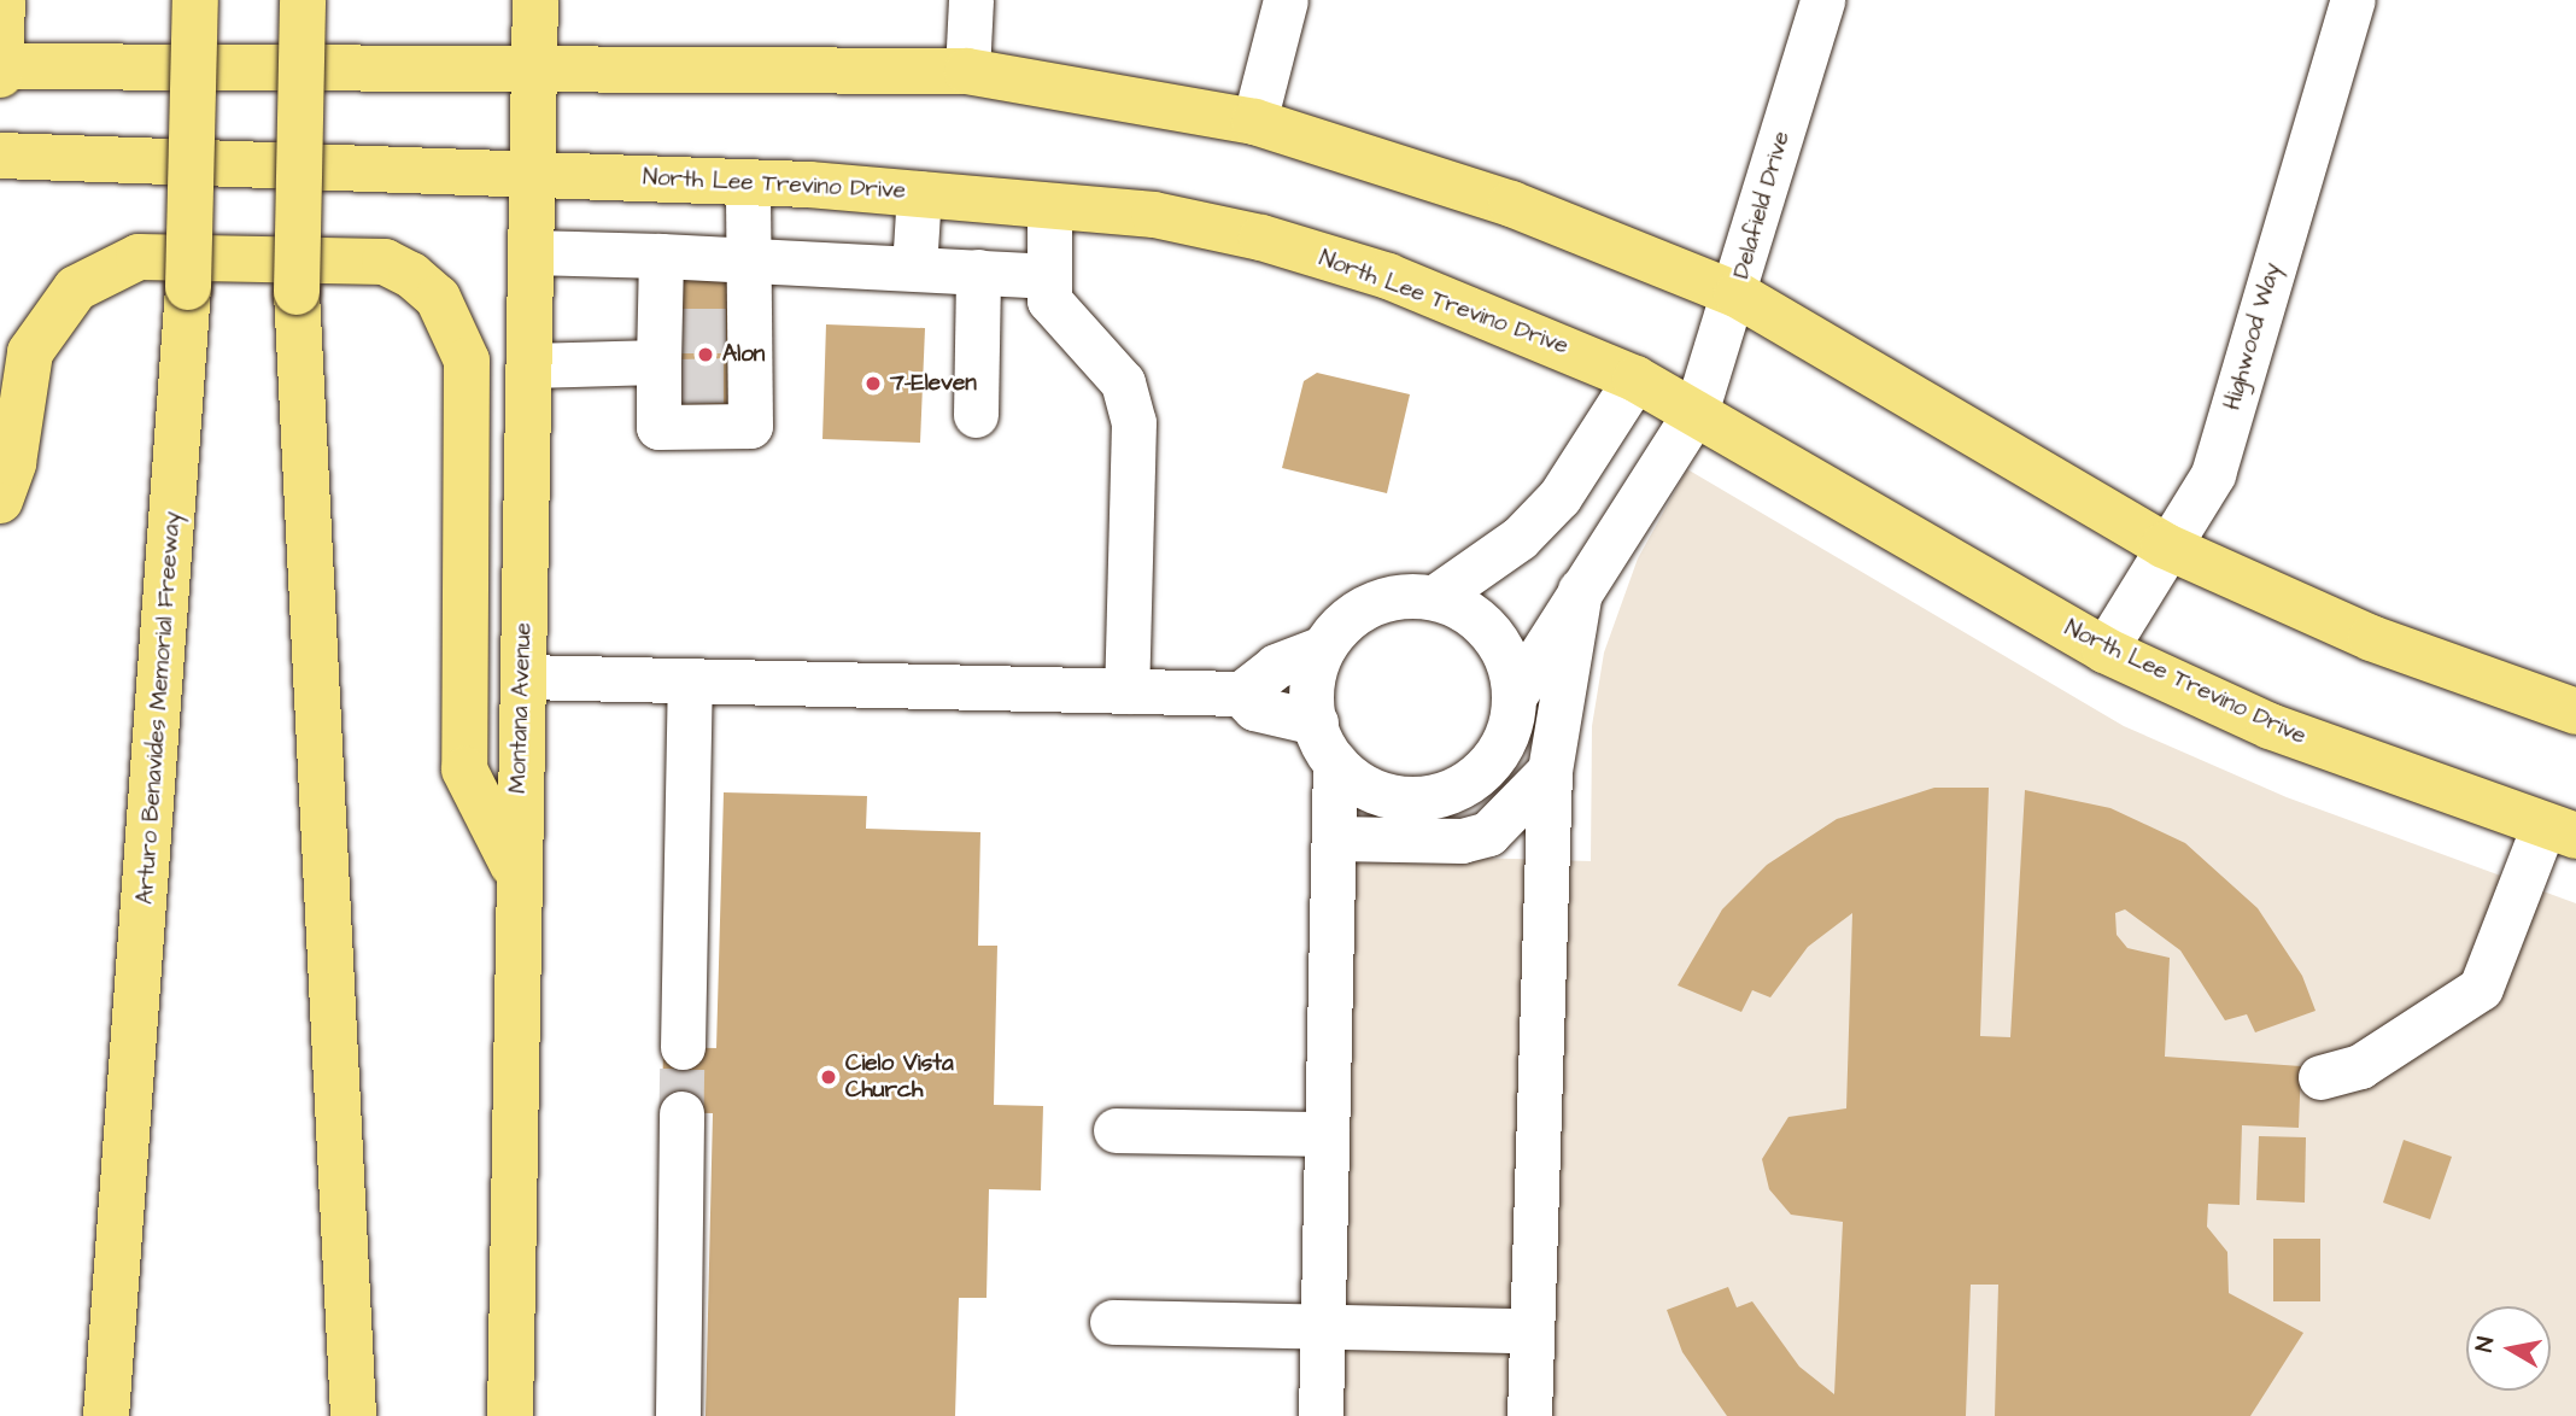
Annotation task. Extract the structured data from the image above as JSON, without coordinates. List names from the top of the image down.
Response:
{
  "streets": {
    "main road": ["North Lee Trevino Drive", "Arturo Benavides Memorial Freeway", "Montana Avenue"],
    "street": ["Delafield Drive", "Highwood Way"]
  },
  "crossings": [
    ["North Lee Trevino Drive", "Delafield Drive"],
    ["North Lee Trevino Drive", "Highwood Way"],
    ["North Lee Trevino Drive", "Montana Avenue"]
  ],
  "places": ["Alon", "7-Eleven", "Cielo Vista Church"],
  "north": "left"
}
